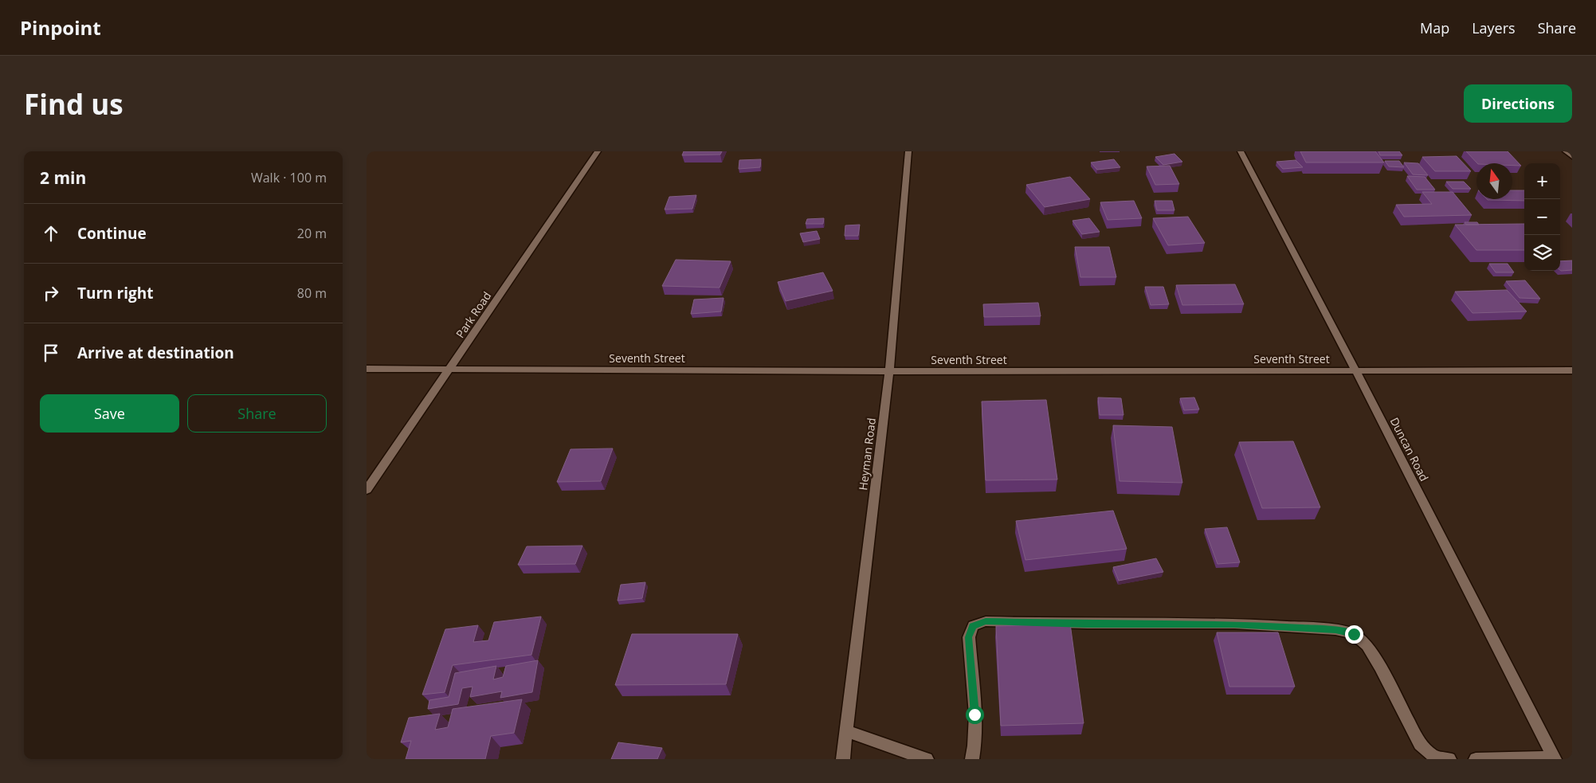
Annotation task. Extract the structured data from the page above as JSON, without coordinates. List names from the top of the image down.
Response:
{
  "streets": {
    "street": [
      "Park Road",
      "Seventh Street",
      "Duncan Road",
      "Heyman Road"
    ]
  },
  "crossings": [
    ["Park Road", "Seventh Street"],
    ["Seventh Street", "Duncan Road"],
    ["Seventh Street", "Heyman Road"]
  ],
  "north": "top",
  "page": {
    "header": "Pinpoint",
    "nav": ["Map", "Layers", "Share"],
    "buttons": [
      "Directions",
      ["Save", "Share"]
    ],
    "title": "Find us",
    "heading": ["2 min", "Walk · 100 m"],
    "map_buttons": ["+", "−"],
    "list": [
      ["Continue", "20 m"],
      ["Turn right", "80 m"],
      "Arrive at destination"
    ]
  }
}
